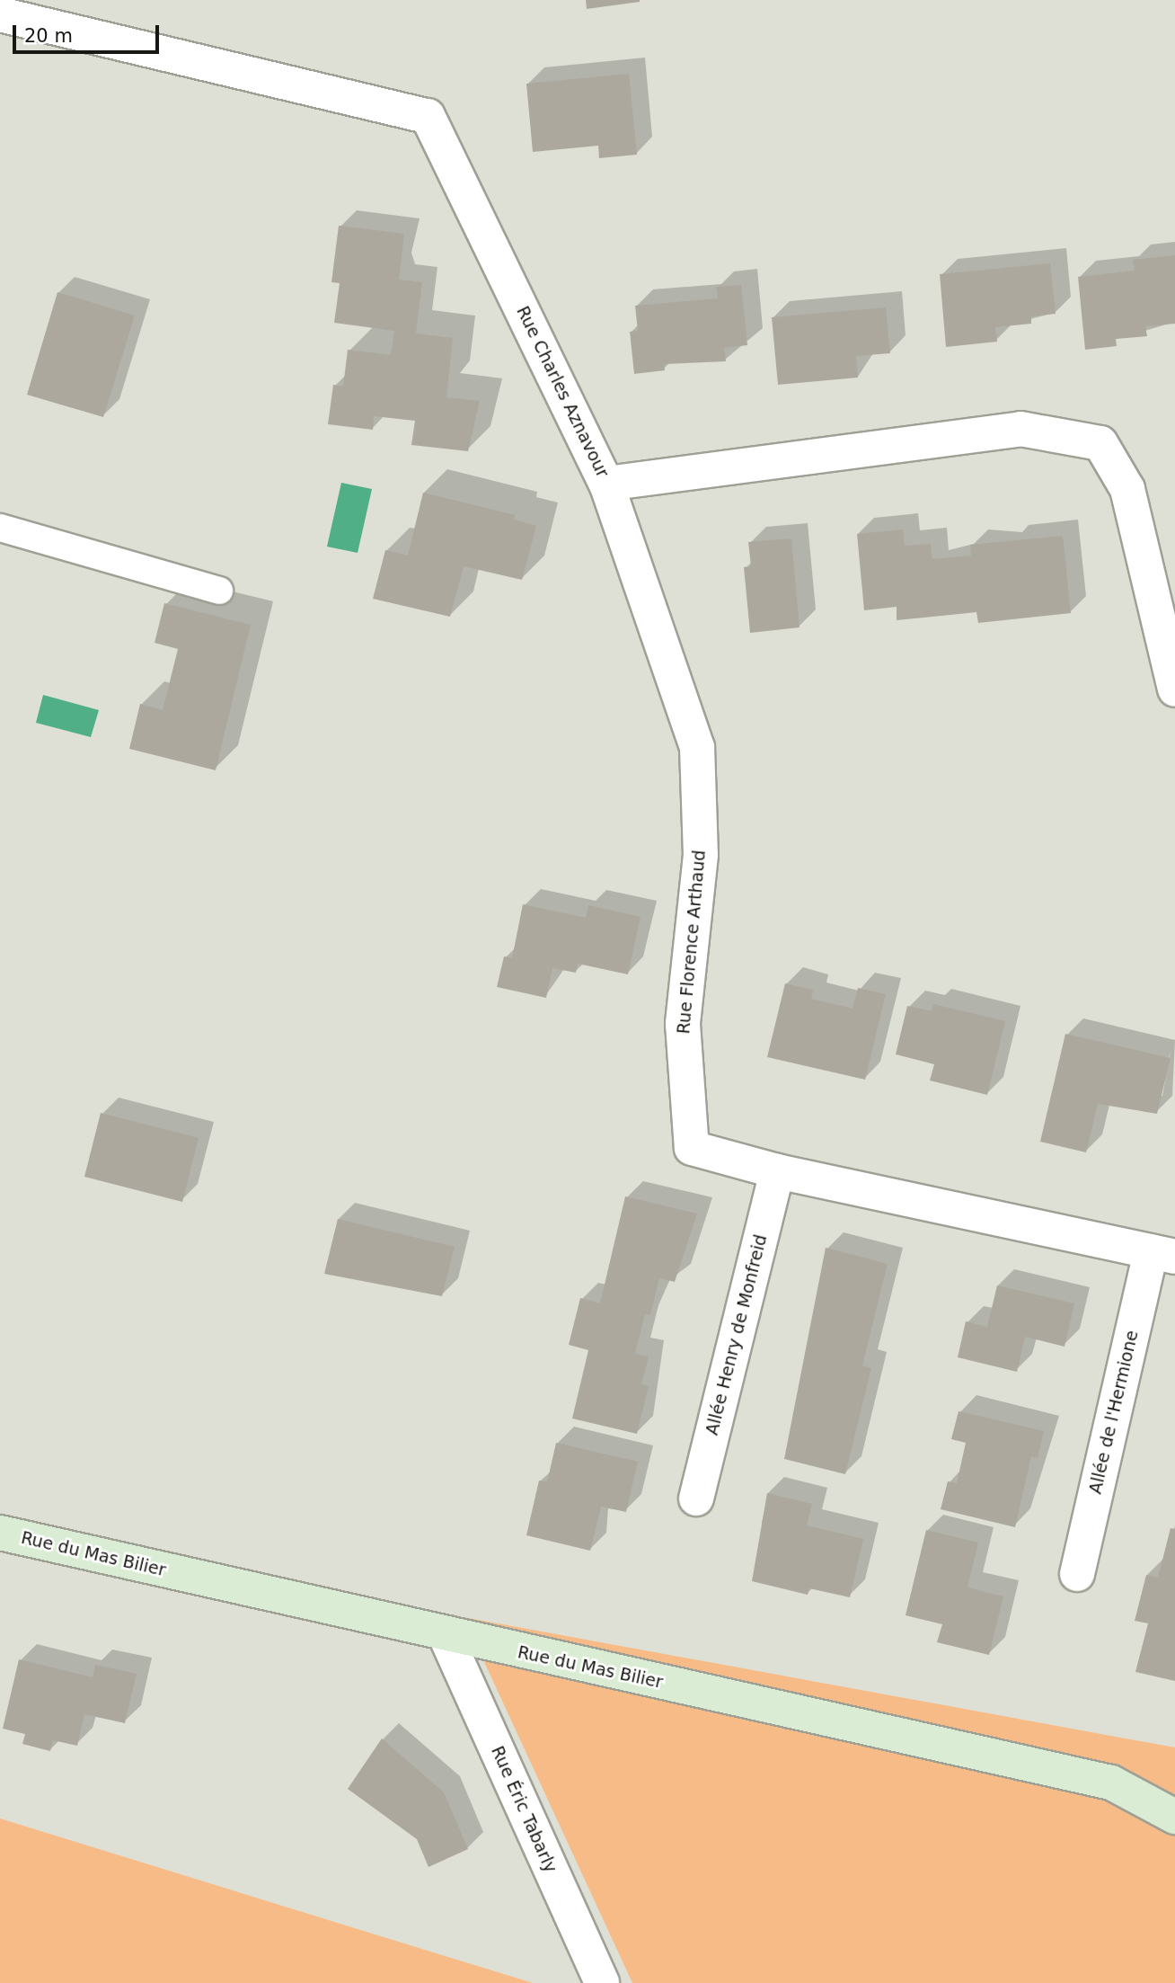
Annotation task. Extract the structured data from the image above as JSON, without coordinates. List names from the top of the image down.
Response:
{
  "streets": {
    "street": [
      "Rue Charles Aznavour",
      "Rue Florence Arthaud",
      "Allée Henry de Monfreid",
      "Allée de l'Hermione",
      "Rue du Mas Bilier",
      "Rue Éric Tabarly"
    ]
  },
  "crossings": [
    ["Rue Charles Aznavour", "Rue Florence Arthaud"],
    ["Rue Florence Arthaud", "Allée Henry de Monfreid"],
    ["Rue Florence Arthaud", "Allée de l'Hermione"],
    ["Rue du Mas Bilier", "Rue Éric Tabarly"]
  ],
  "scale_bar": "20 m"
}
